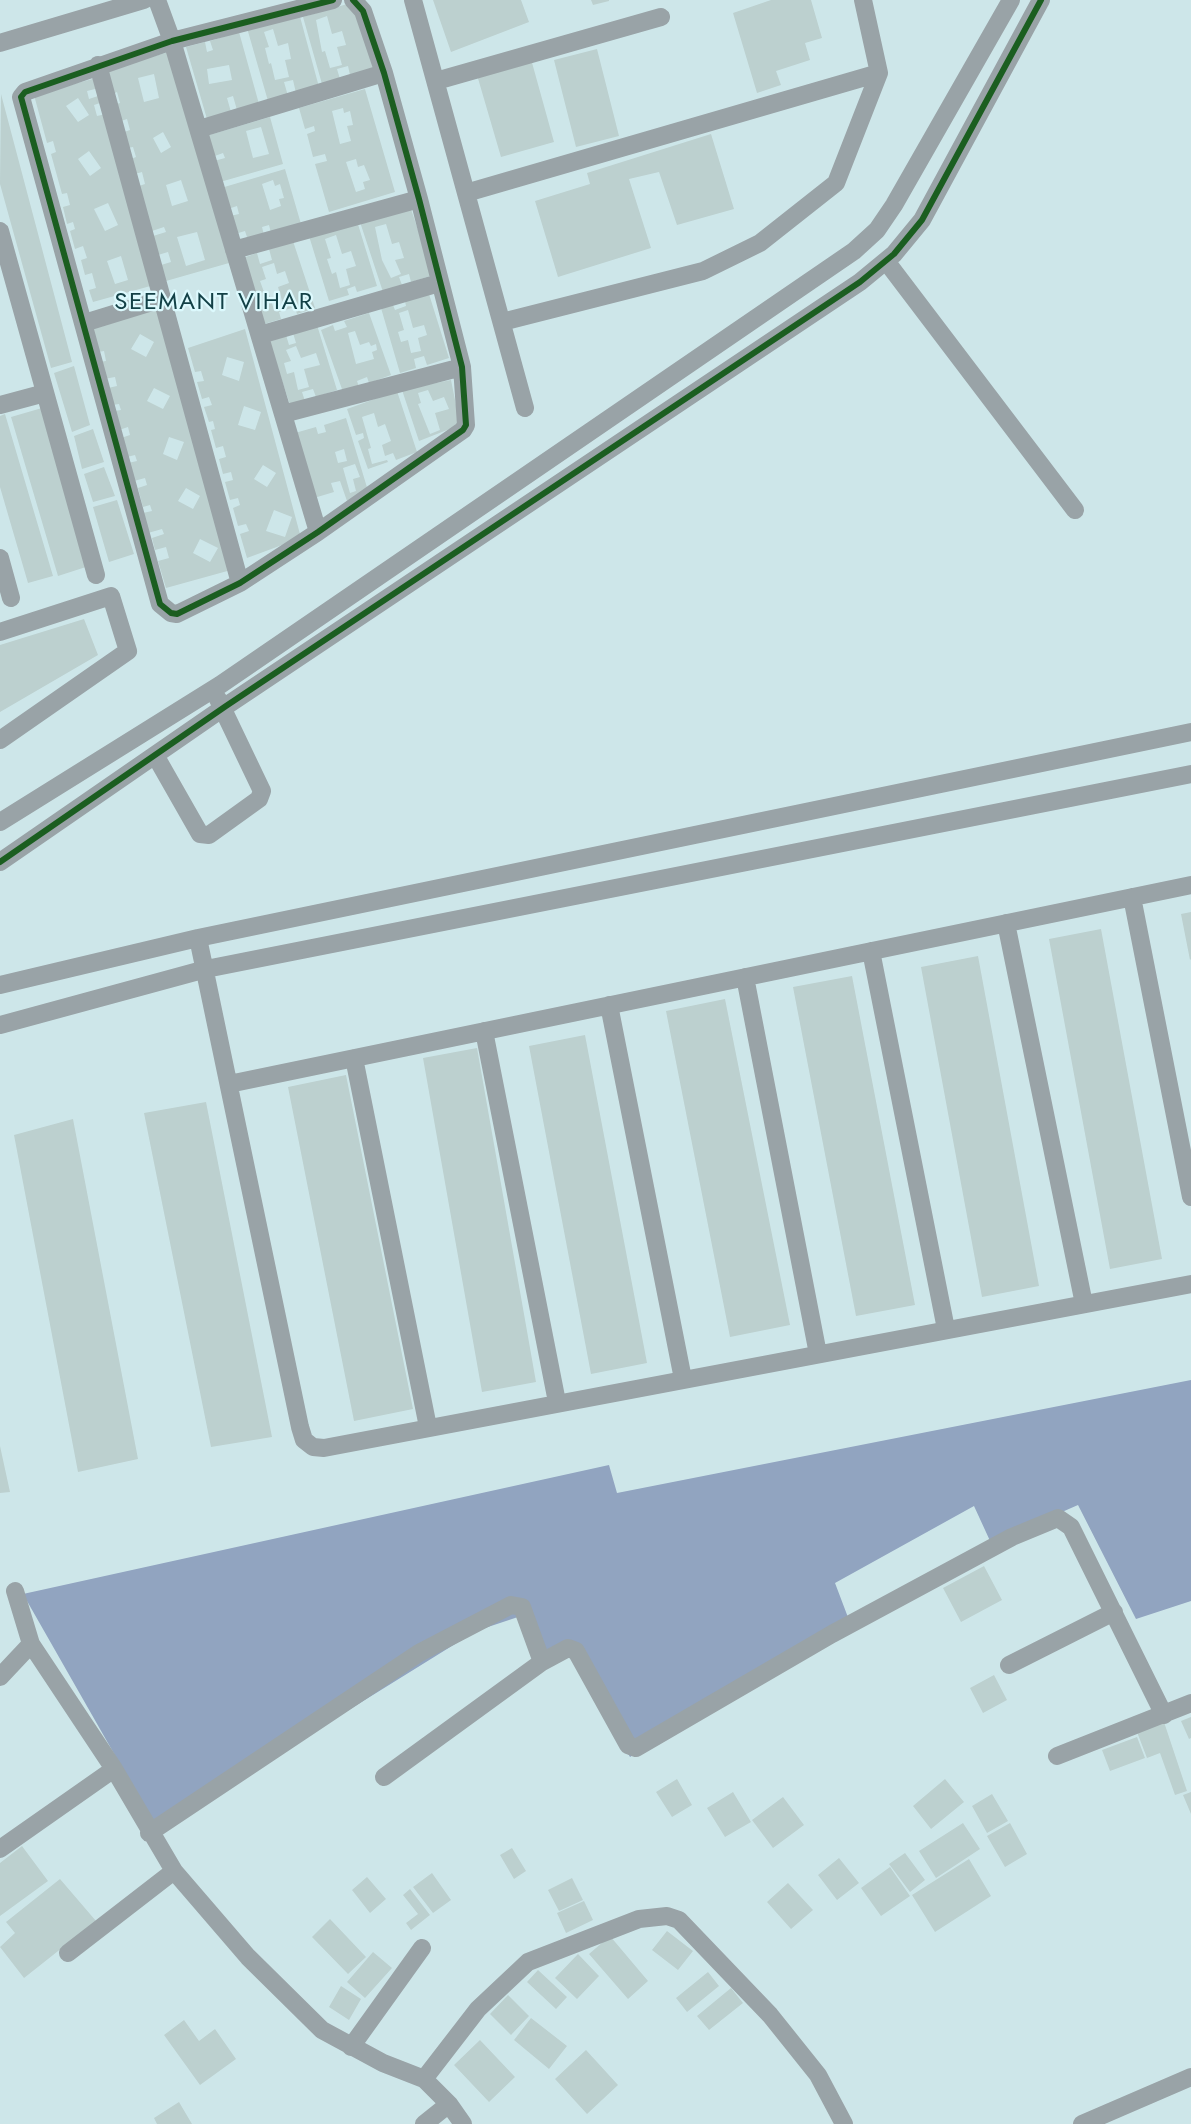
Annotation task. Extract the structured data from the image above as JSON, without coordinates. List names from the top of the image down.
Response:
{
  "districts": ["SEEMANT VIHAR"]
}
